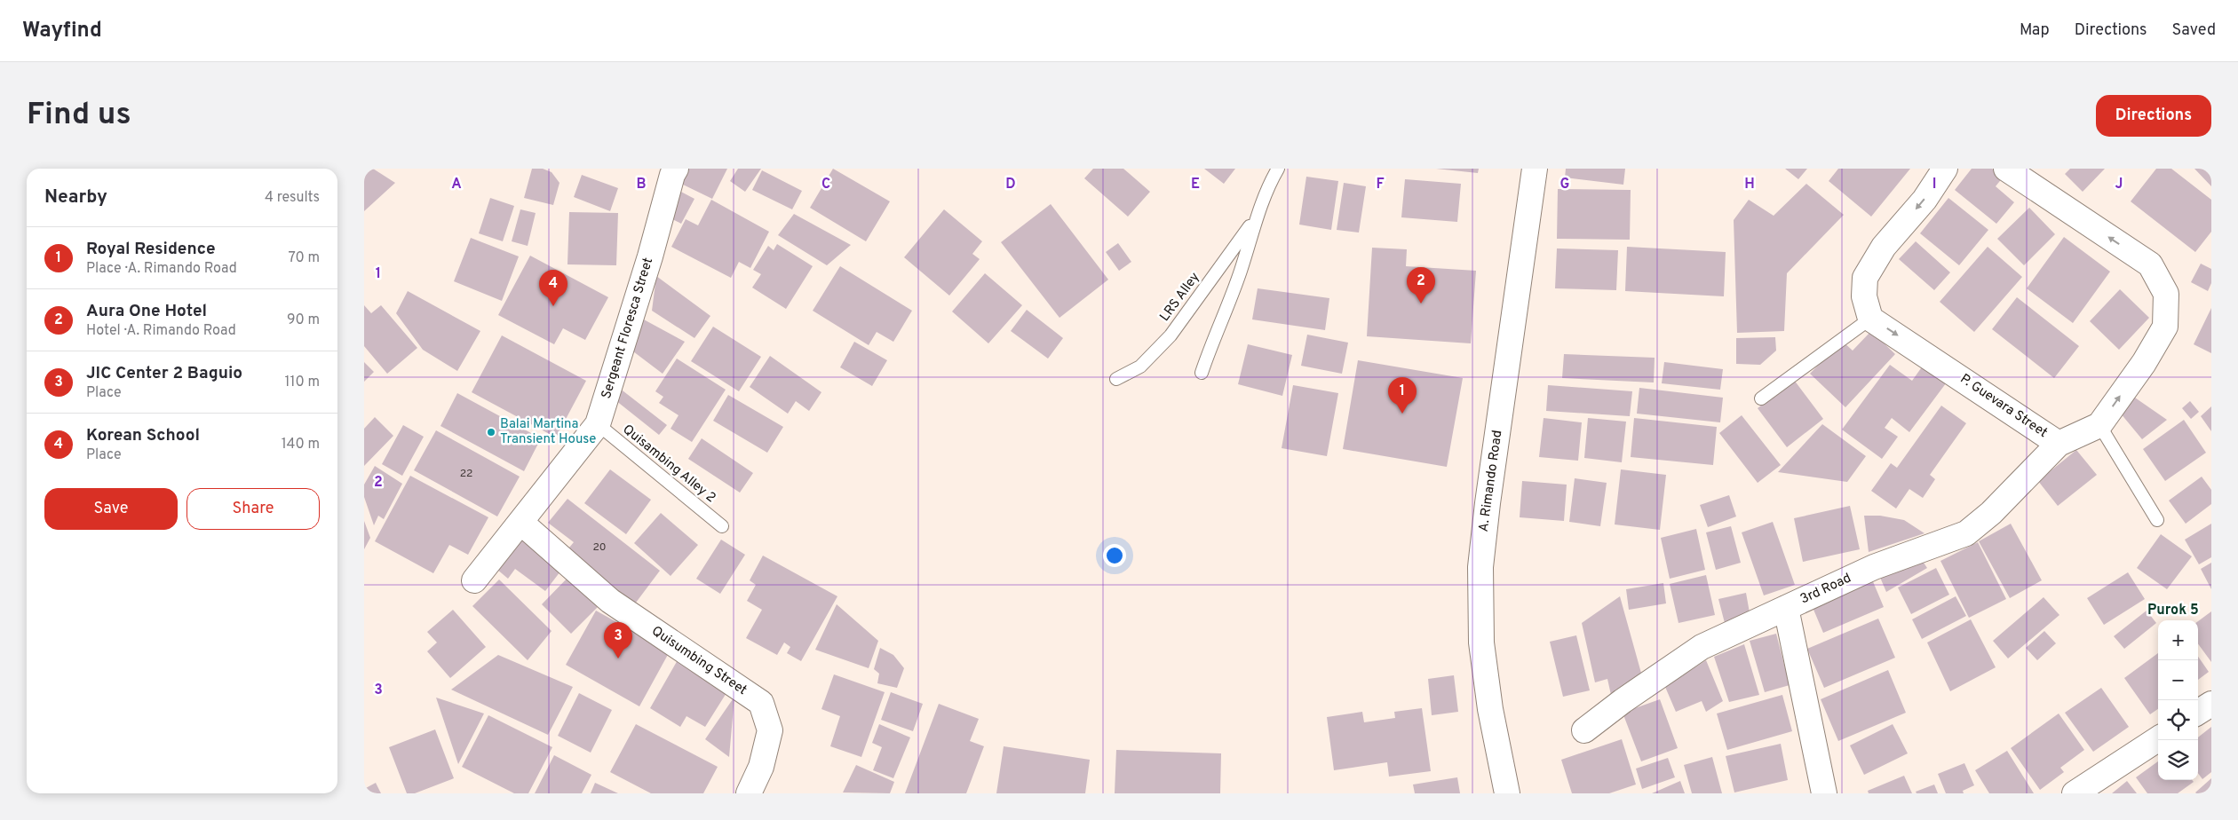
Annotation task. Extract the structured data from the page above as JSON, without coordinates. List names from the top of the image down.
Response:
{
  "streets": {
    "street": [
      "Sergeant Floresca Street",
      "P. Guevara Street",
      "A. Rimando Road",
      "3rd Road",
      "Quisumbing Street"
    ],
    "lane": ["LRS Alley", "Quisambing Alley 2"]
  },
  "crossings": [
    ["Sergeant Floresca Street", "Quisambing Alley 2"],
    ["Sergeant Floresca Street", "Quisumbing Street"],
    ["P. Guevara Street", "3rd Road"]
  ],
  "one_way": ["P. Guevara Street"],
  "districts": ["Purok 5"],
  "places": ["Balai Martina Transient House"],
  "house_numbers": ["22", "20"],
  "page": {
    "header": "Wayfind",
    "nav": ["Map", "Directions", "Saved"],
    "buttons": [
      "Directions",
      ["Save", "Share"]
    ],
    "title": "Find us",
    "heading": ["Nearby", "4 results"],
    "list": [
      {
        "mark": "1",
        "name": "Royal Residence",
        "note": "Place · A. Rimando Road",
        "value": "70 m"
      },
      {
        "mark": "2",
        "name": "Aura One Hotel",
        "note": "Hotel · A. Rimando Road",
        "value": "90 m"
      },
      {
        "mark": "3",
        "name": "JIC Center 2 Baguio",
        "note": "Place",
        "value": "110 m"
      },
      {
        "mark": "4",
        "name": "Korean School",
        "note": "Place",
        "value": "140 m"
      }
    ],
    "pins": [
      "2",
      "4",
      "1",
      "3"
    ],
    "map_buttons": ["+", "−"]
  },
  "grid": {
    "columns": [
      "A",
      "B",
      "C",
      "D",
      "E",
      "F",
      "G",
      "H",
      "I",
      "J"
    ],
    "rows": ["1", "2", "3"]
  }
}
